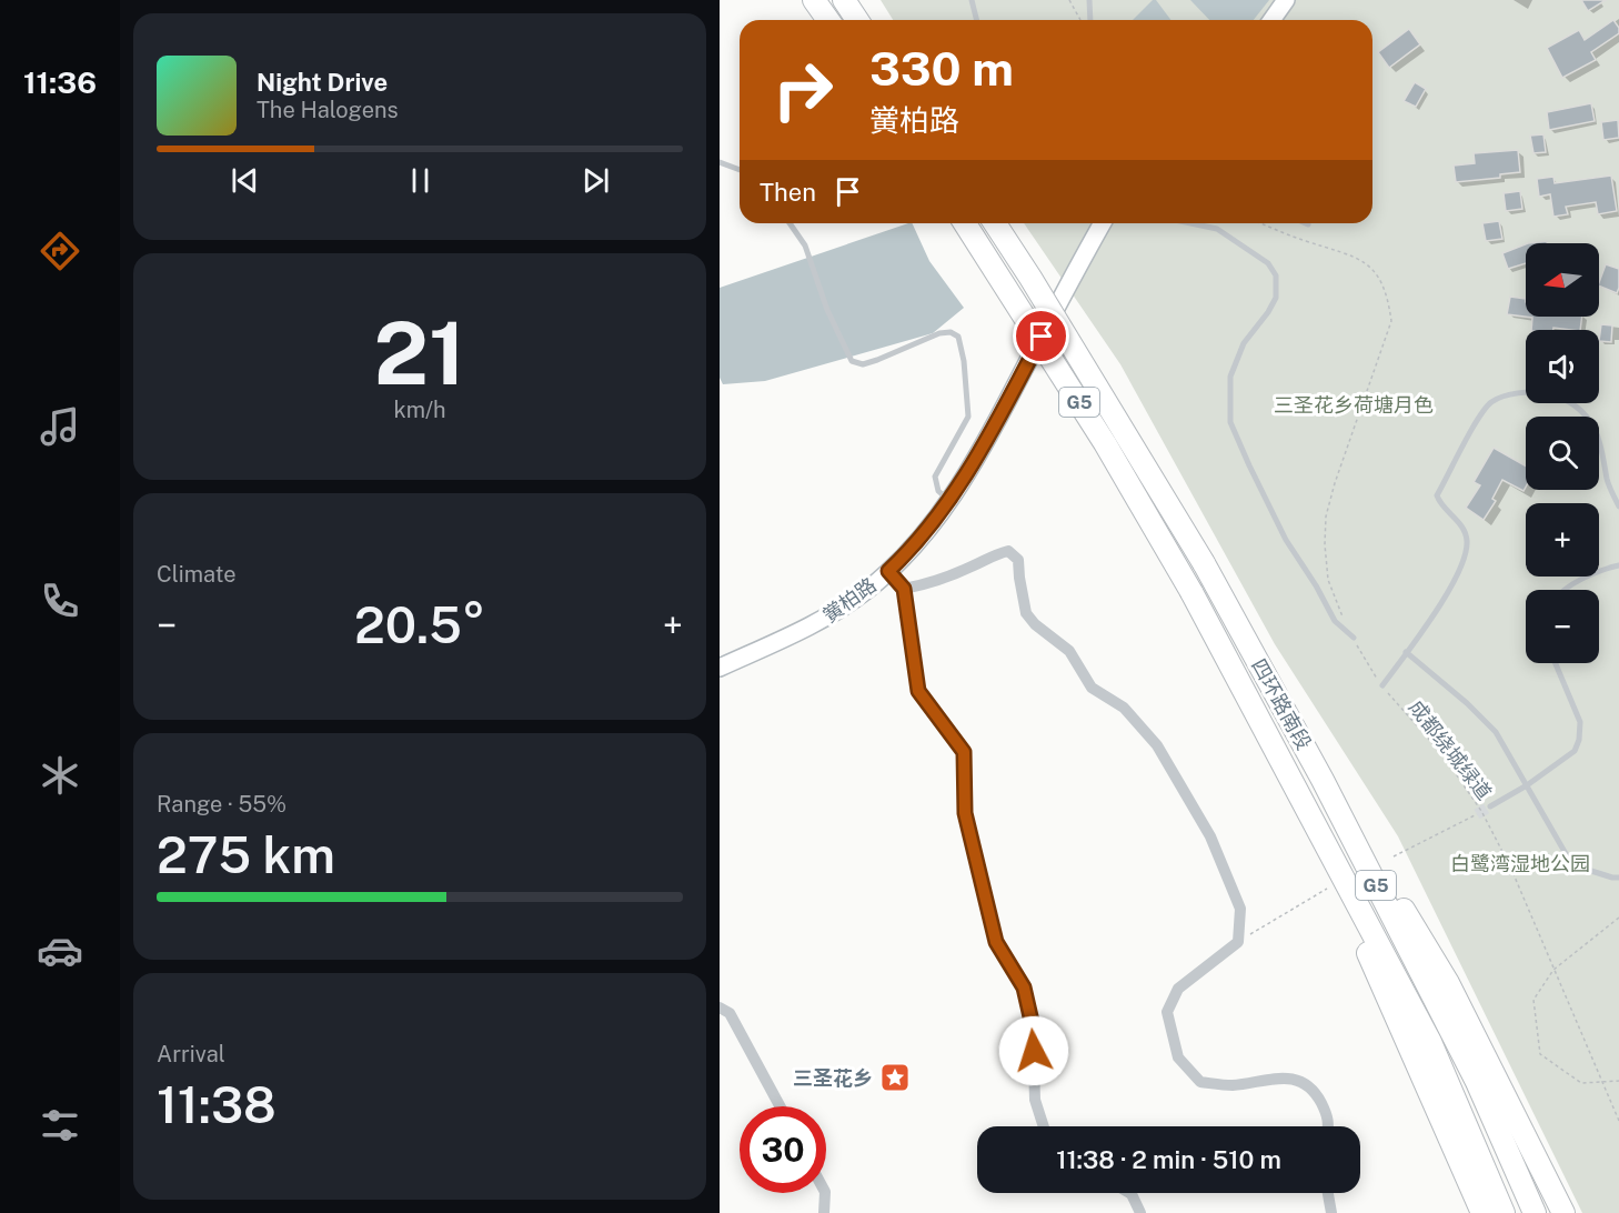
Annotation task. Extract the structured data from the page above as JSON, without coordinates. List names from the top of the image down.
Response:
{
  "streets": {
    "highway": ["G5", "四环路南段"],
    "street": ["黉柏路"],
    "path": ["成都绕城绿道"]
  },
  "parks": ["三圣花乡荷塘月色", "白鹭湾湿地公园"],
  "places": {
    "place": ["三圣花乡"]
  },
  "north": "left",
  "page": {
    "tabs": "11:36",
    "turn": ["330 m", "黉柏路"],
    "song": ["Night Drive", "The Halogens"],
    "then": "Then",
    "map_buttons": ["+", "−"],
    "tile": [
      ["21", "km/h"],
      "Climate",
      ["Range · 55%", "275 km"],
      ["Arrival", "11:38"]
    ],
    "heat": ["−", "20.5°", "+"],
    "limit": "30",
    "trip": "11:38 · 2 min · 510 m"
  }
}
